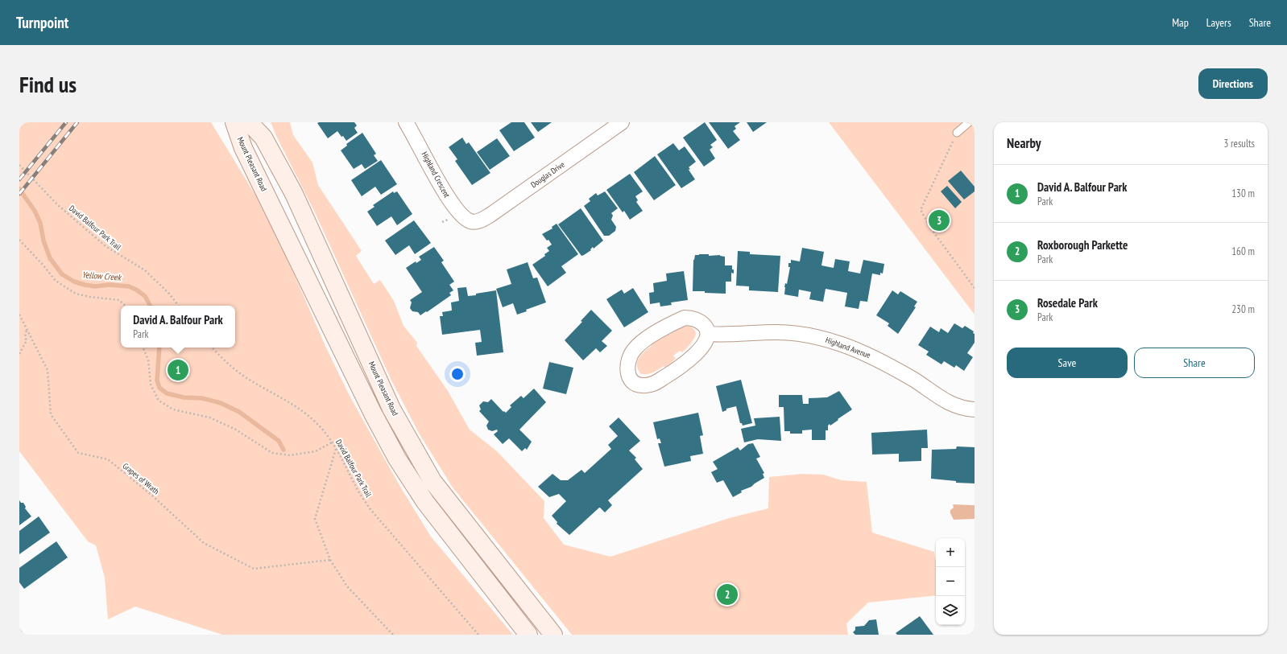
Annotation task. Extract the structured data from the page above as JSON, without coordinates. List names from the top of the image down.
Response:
{
  "streets": {
    "main road": ["Mount Pleasant Road"],
    "street": ["Highland Crescent", "Douglas Drive", "Highland Avenue"],
    "path": ["David Balfour Park Trail", "Grapes of Wrath"]
  },
  "crossings": [
    ["Highland Crescent", "Douglas Drive"]
  ],
  "water": ["Yellow Creek"],
  "page": {
    "header": "Turnpoint",
    "nav": ["Map", "Layers", "Share"],
    "buttons": [
      "Directions",
      ["Save", "Share"]
    ],
    "title": "Find us",
    "heading": ["Nearby", "3 results"],
    "list": [
      {
        "mark": "1",
        "name": "David A. Balfour Park",
        "note": "Park",
        "value": "130 m"
      },
      {
        "mark": "2",
        "name": "Roxborough Parkette",
        "note": "Park",
        "value": "160 m"
      },
      {
        "mark": "3",
        "name": "Rosedale Park",
        "note": "Park",
        "value": "230 m"
      }
    ],
    "pins": ["3", "1", "2"],
    "popup": ["David A. Balfour Park", "Park"],
    "map_buttons": ["+", "−"]
  }
}
